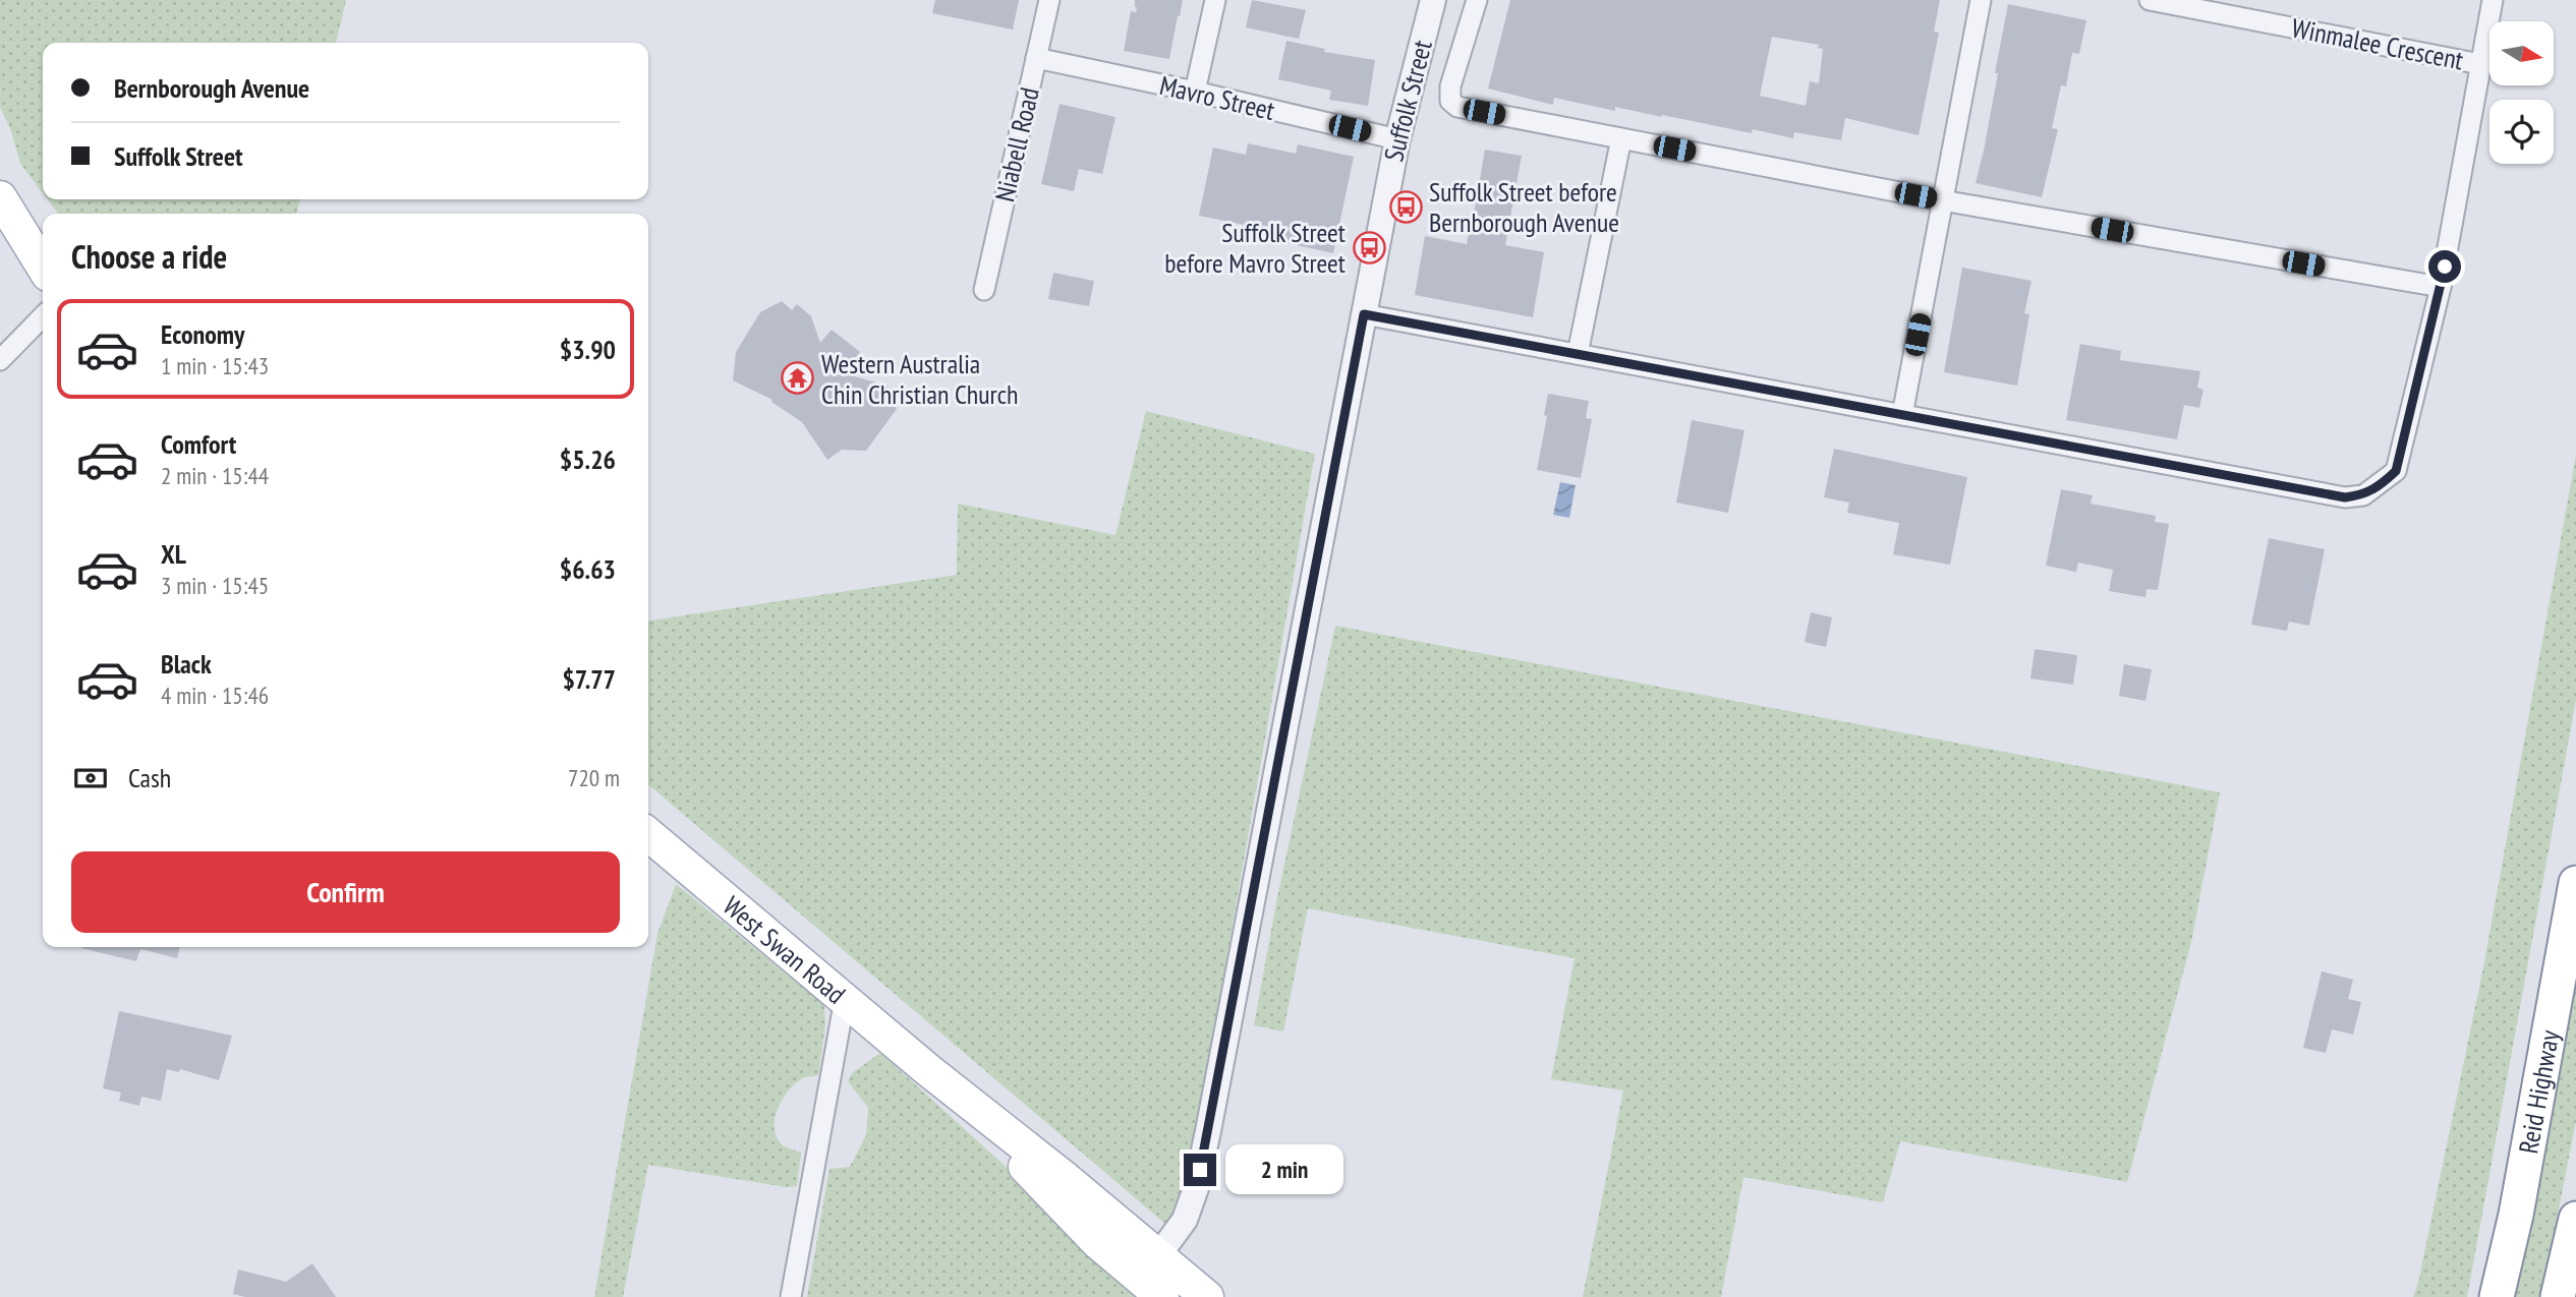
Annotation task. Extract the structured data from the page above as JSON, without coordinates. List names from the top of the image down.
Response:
{
  "streets": {
    "highway": ["Reid Highway"],
    "main road": ["West Swan Road"],
    "street": [
      "Winmalee Crescent",
      "Mavro Street",
      "Suffolk Street",
      "Niabell Road"
    ]
  },
  "crossings": [
    ["Mavro Street", "Suffolk Street"],
    ["Mavro Street", "Niabell Road"],
    ["Suffolk Street", "West Swan Road"]
  ],
  "places": {
    "bus stop": ["Suffolk Street before Bernborough Avenue", "Suffolk Street before Mavro Street"],
    "temple": ["Western Australia Chin Christian Church"]
  },
  "north": "right",
  "page": {
    "banner": ["Bernborough Avenue", "Suffolk Street"],
    "heading": "Choose a ride",
    "list": [
      {
        "name": "Economy",
        "note": "1 min · 15:43",
        "value": "$3.90"
      },
      {
        "name": "Comfort",
        "note": "2 min · 15:44",
        "value": "$5.26"
      },
      {
        "name": "XL",
        "note": "3 min · 15:45",
        "value": "$6.63"
      },
      {
        "name": "Black",
        "note": "4 min · 15:46",
        "value": "$7.77"
      }
    ],
    "pay": ["Cash", "720 m"],
    "buttons": "Confirm",
    "bubble": "2 min"
  }
}
